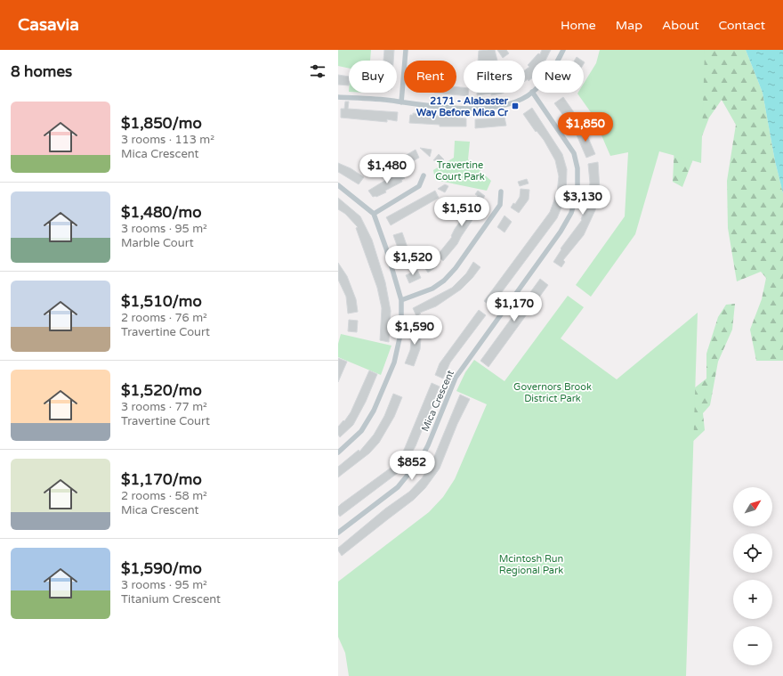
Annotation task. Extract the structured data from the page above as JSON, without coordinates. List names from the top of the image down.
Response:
{
  "streets": {
    "street": ["Mica Crescent"]
  },
  "parks": ["Travertine Court Park", "Governors Brook District Park", "Mcintosh Run Regional Park"],
  "places": {
    "transit": ["2171 - Alabaster Way Before Mica Cr"]
  },
  "north": "top right",
  "page": {
    "header": "Casavia",
    "nav": [
      "Home",
      "Map",
      "About",
      "Contact"
    ],
    "heading": "8 homes",
    "chip": [
      "Buy",
      "Rent",
      "Filters",
      "New"
    ],
    "list": [
      {
        "name": "$1,850/mo",
        "note": "3 rooms · 113 m² · Mica Crescent"
      },
      {
        "name": "$1,480/mo",
        "note": "3 rooms · 95 m² · Marble Court"
      },
      {
        "name": "$1,510/mo",
        "note": "2 rooms · 76 m² · Travertine Court"
      },
      {
        "name": "$1,520/mo",
        "note": "3 rooms · 77 m² · Travertine Court"
      },
      {
        "name": "$1,170/mo",
        "note": "2 rooms · 58 m² · Mica Crescent"
      },
      {
        "name": "$1,590/mo",
        "note": "3 rooms · 95 m² · Titanium Crescent"
      }
    ],
    "price": [
      "$1,850",
      "$1,480",
      "$3,130",
      "$1,510",
      "$1,520",
      "$1,170",
      "$1,590",
      "$852"
    ],
    "map_buttons": ["+", "−"]
  }
}
